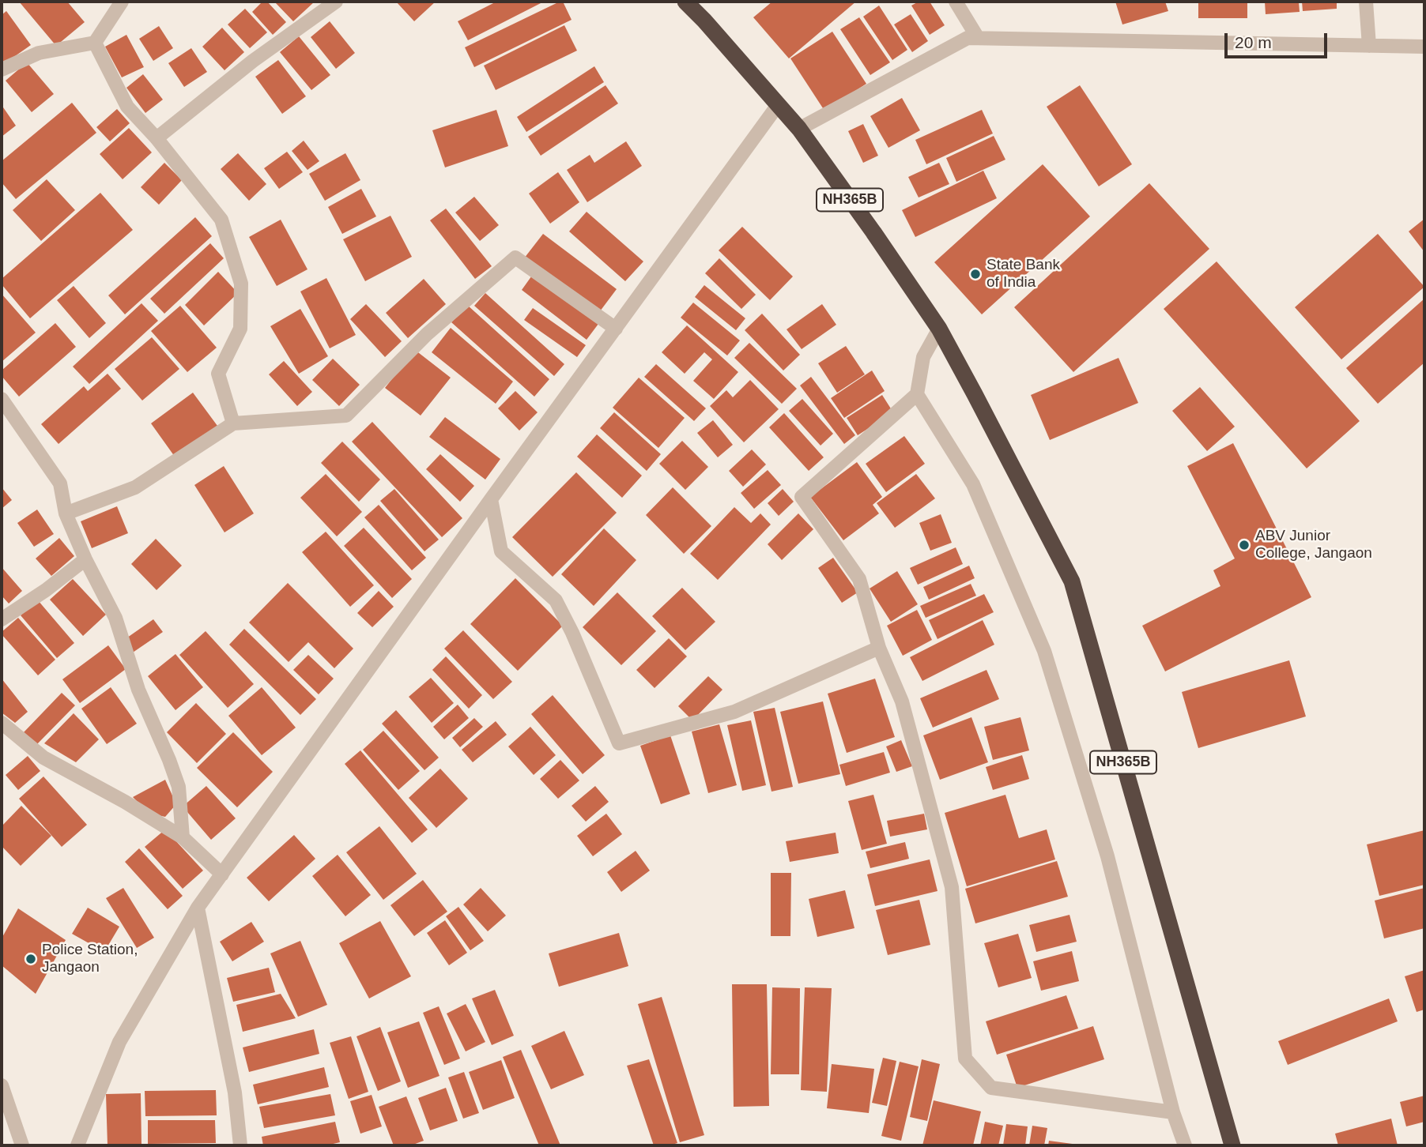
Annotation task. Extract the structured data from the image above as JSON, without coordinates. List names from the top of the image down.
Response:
{
  "streets": {
    "highway": ["NH365B"]
  },
  "places": ["State Bank of India", "ABV Junior College, Jangaon", "Police Station, Jangaon"],
  "scale_bar": "20 m"
}
